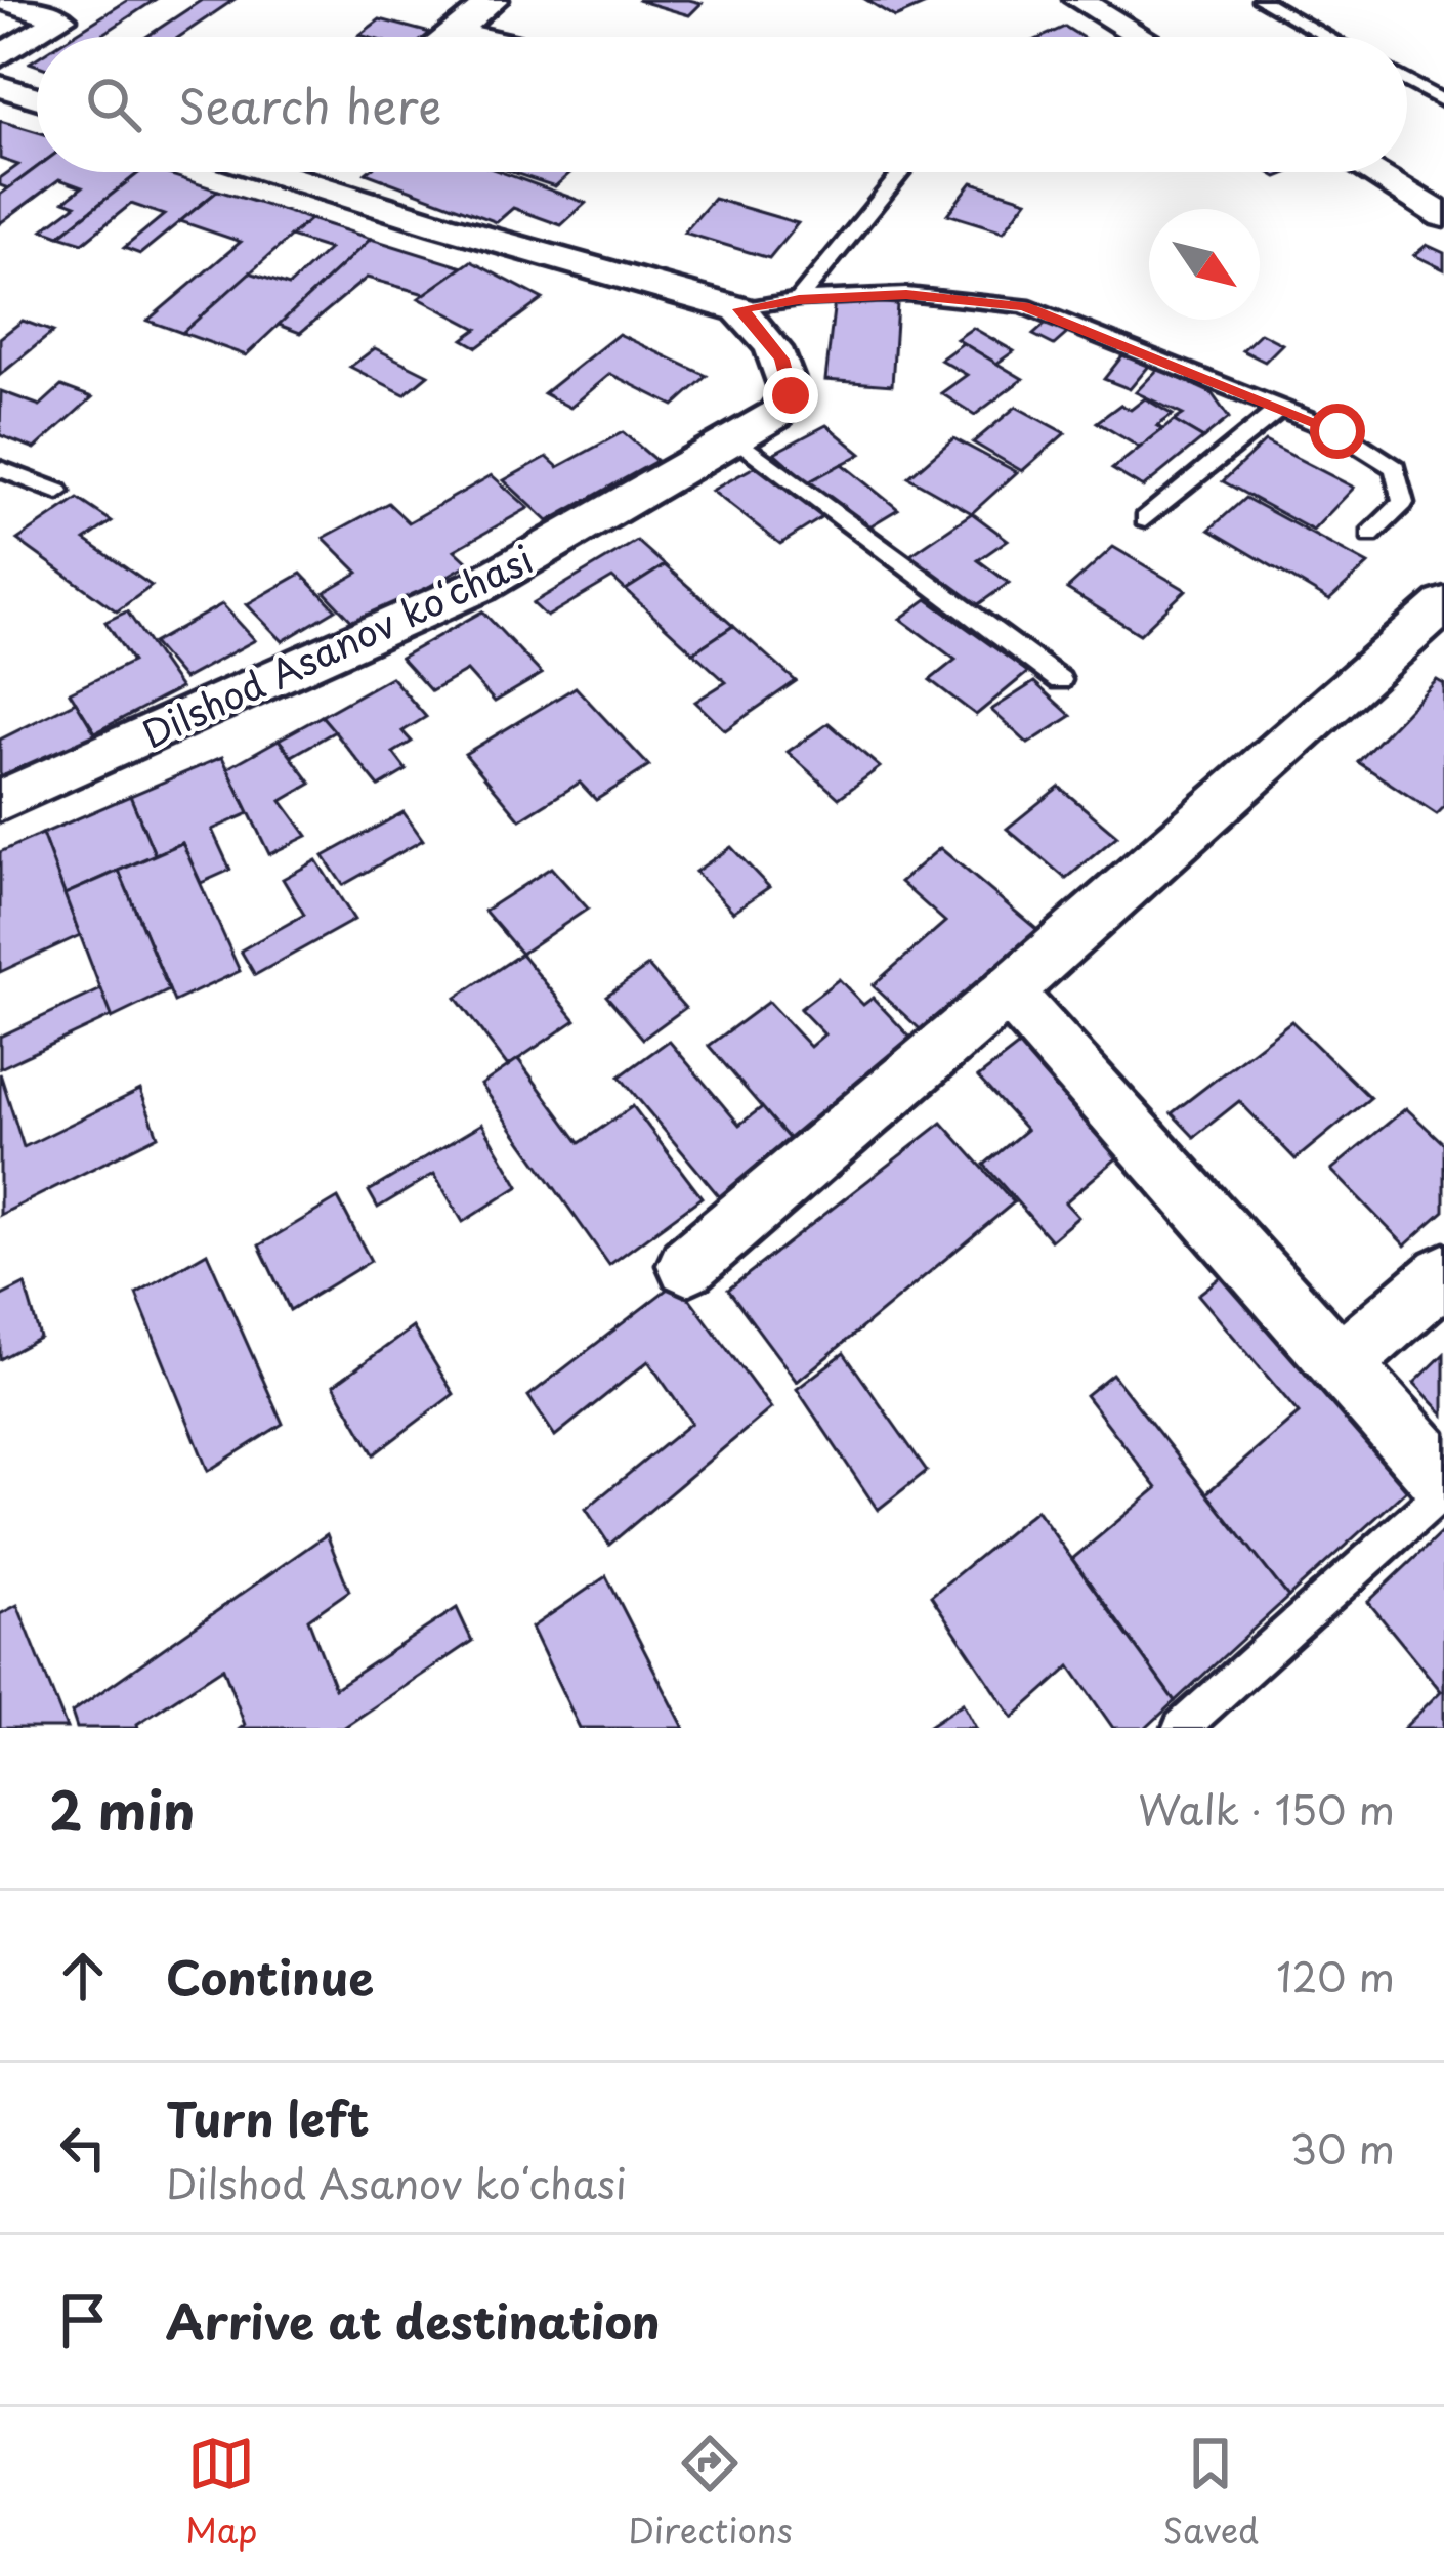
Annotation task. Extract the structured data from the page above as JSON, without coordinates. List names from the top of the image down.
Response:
{
  "streets": {
    "street": ["Dilshod Asanov koʻchasi"]
  },
  "north": "bottom right",
  "page": {
    "search": "Search here",
    "heading": ["2 min", "Walk · 150 m"],
    "list": [
      ["Continue", "120 m"],
      ["Turn left", "Dilshod Asanov koʻchasi", "30 m"],
      "Arrive at destination"
    ],
    "nav": ["Map", "Directions", "Saved"]
  }
}
